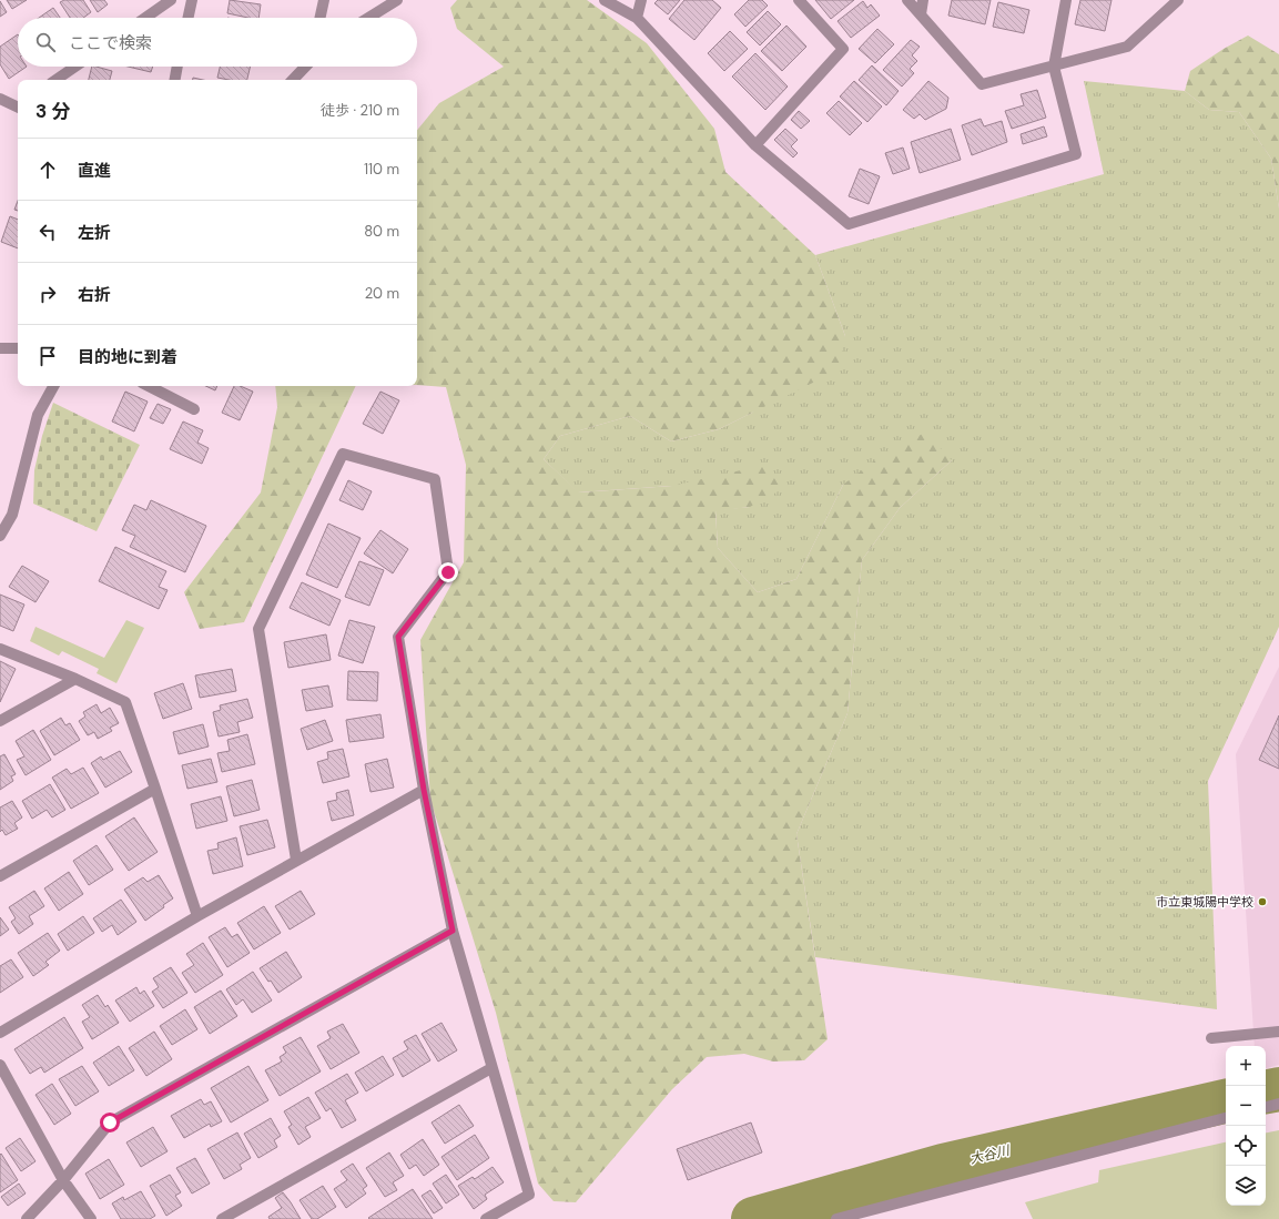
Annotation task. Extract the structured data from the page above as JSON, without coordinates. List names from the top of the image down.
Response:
{
  "water": ["大谷川"],
  "places": ["市立東城陽中学校"],
  "page": {
    "search": "ここで検索",
    "heading": ["3 分", "徒歩 · 210 m"],
    "list": [
      ["直進", "110 m"],
      ["左折", "80 m"],
      ["右折", "20 m"],
      "目的地に到着"
    ],
    "map_buttons": ["+", "−"]
  }
}
